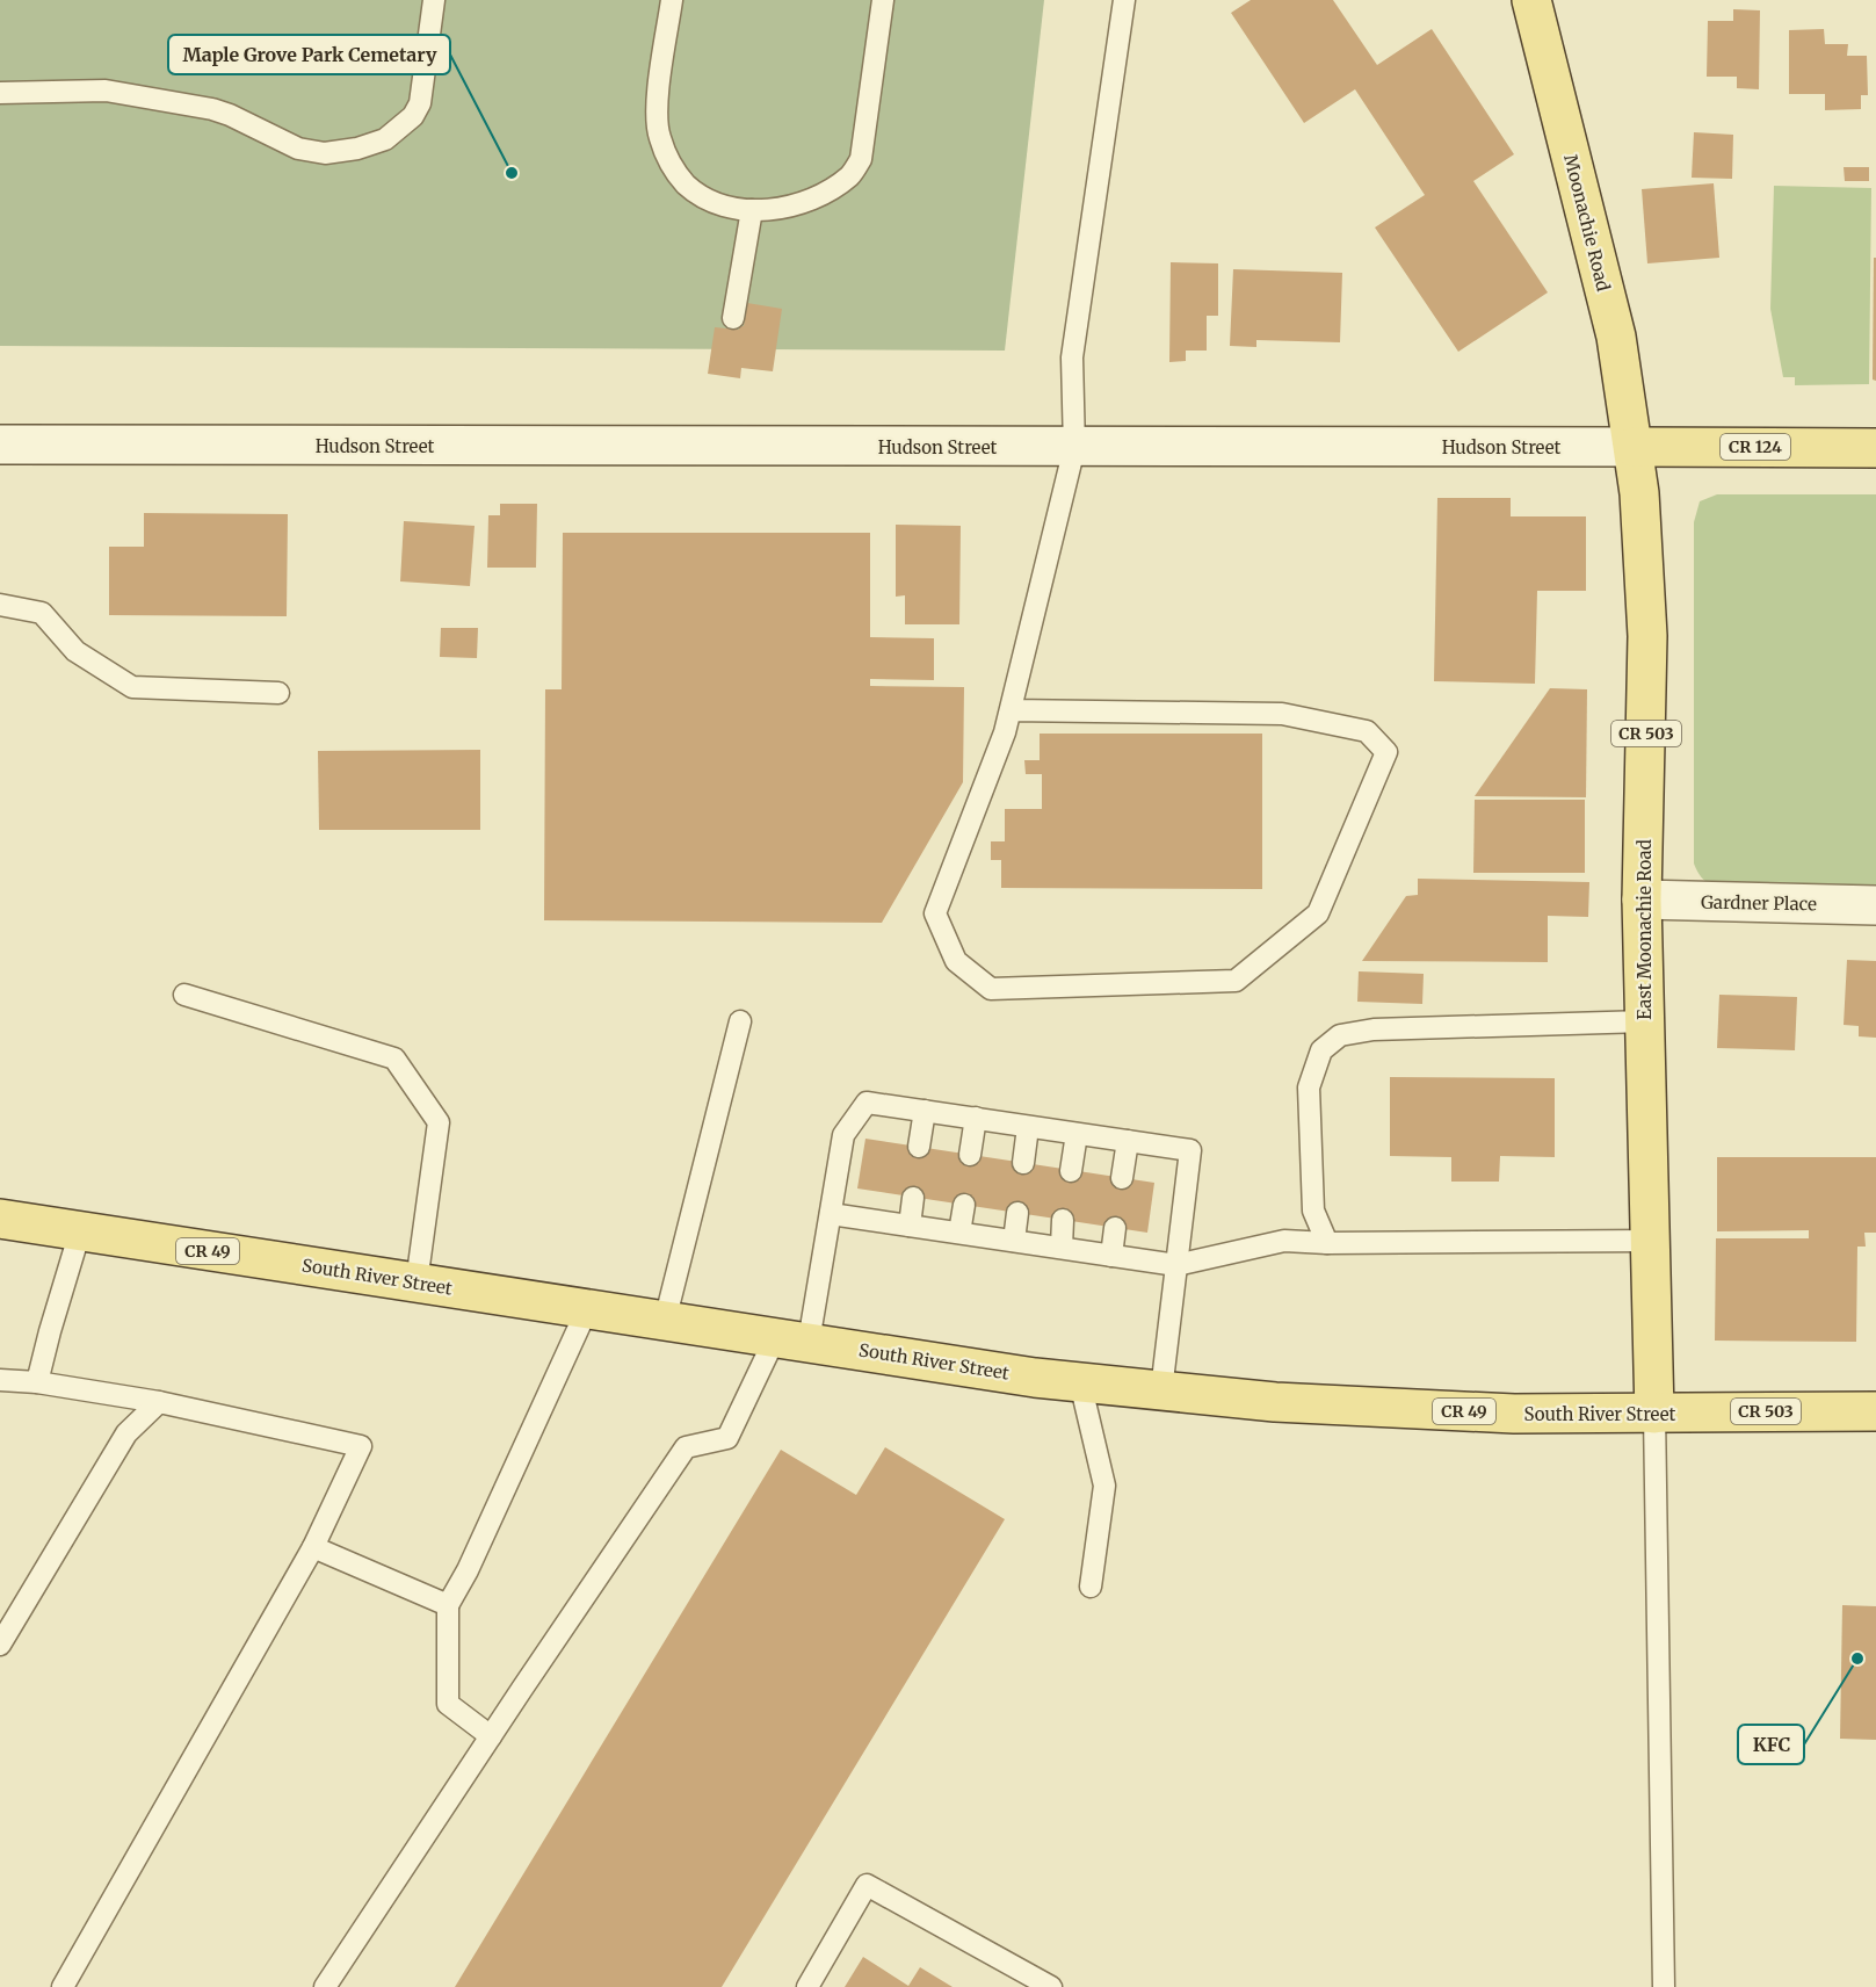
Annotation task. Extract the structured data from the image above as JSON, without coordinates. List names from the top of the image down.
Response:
{
  "streets": {
    "main road": [
      "Moonachie Road",
      "Hudson Street",
      "CR 124",
      "CR 503",
      "Gardner Place",
      "East Moonachie Road",
      "CR 49",
      "South River Street"
    ]
  },
  "crossings": [
    ["Moonachie Road", "Hudson Street"],
    ["Moonachie Road", "East Moonachie Road"],
    ["Hudson Street", "East Moonachie Road"],
    ["Gardner Place", "East Moonachie Road"],
    ["East Moonachie Road", "South River Street"]
  ],
  "places": ["Maple Grove Park Cemetary", "KFC"]
}
